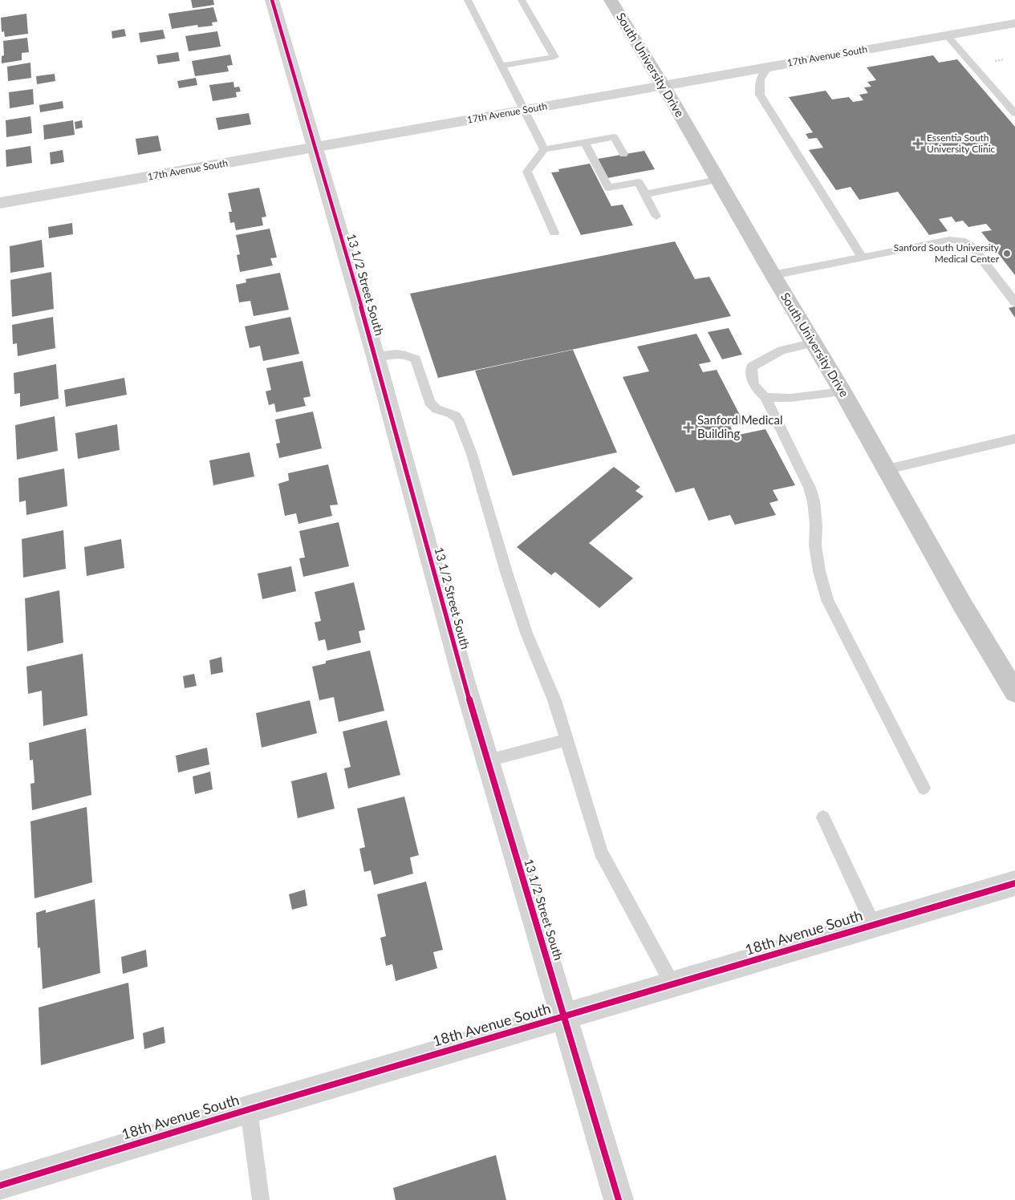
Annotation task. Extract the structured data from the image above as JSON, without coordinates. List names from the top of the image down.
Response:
{
  "streets": {
    "main road": ["South University Drive"],
    "street": ["17th Avenue South", "13 1/2 Street South", "18th Avenue South"]
  },
  "crossings": [
    ["17th Avenue South", "South University Drive"],
    ["17th Avenue South", "13 1/2 Street South"],
    ["13 1/2 Street South", "18th Avenue South"]
  ],
  "places": {
    "health": ["Essentia South University Clinic", "Sanford Medical Building"],
    "other": ["Sanford South University Medical Center"]
  }
}
